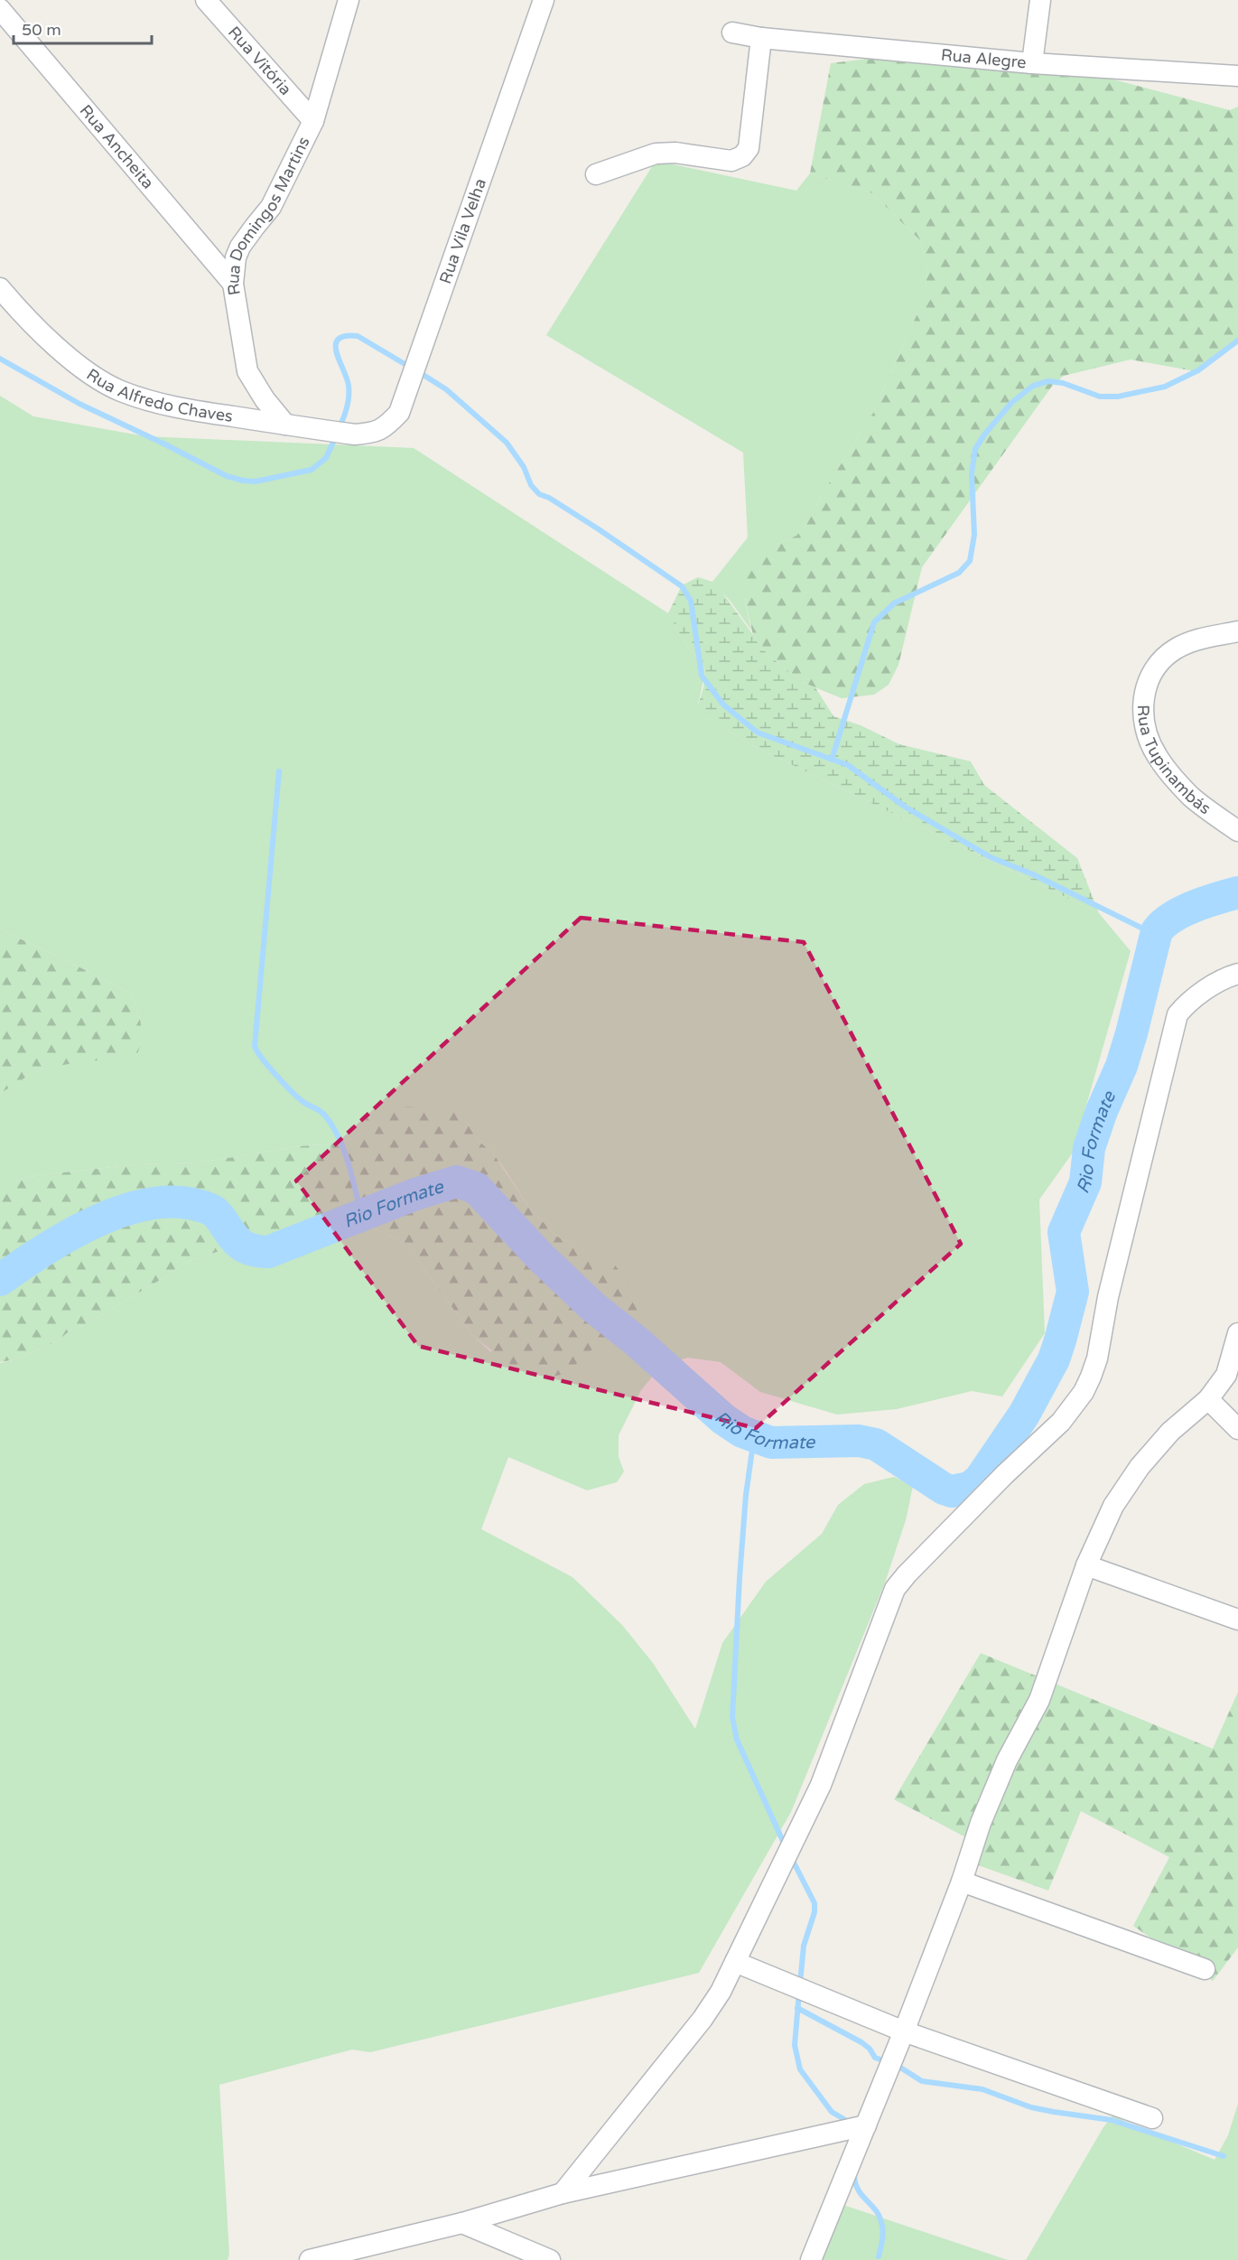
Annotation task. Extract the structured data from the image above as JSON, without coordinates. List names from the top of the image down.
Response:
{
  "streets": {
    "street": [
      "Rua Alegre",
      "Rua Vitória",
      "Rua Ancheita",
      "Rua Domingos Martins",
      "Rua Vila Velha",
      "Rua Alfredo Chaves",
      "Rua Tupinambás"
    ]
  },
  "crossings": [
    ["Rua Vitória", "Rua Domingos Martins"],
    ["Rua Ancheita", "Rua Domingos Martins"],
    ["Rua Domingos Martins", "Rua Alfredo Chaves"],
    ["Rua Vila Velha", "Rua Alfredo Chaves"]
  ],
  "water": ["Rio Formate"],
  "scale_bar": "50 m"
}
